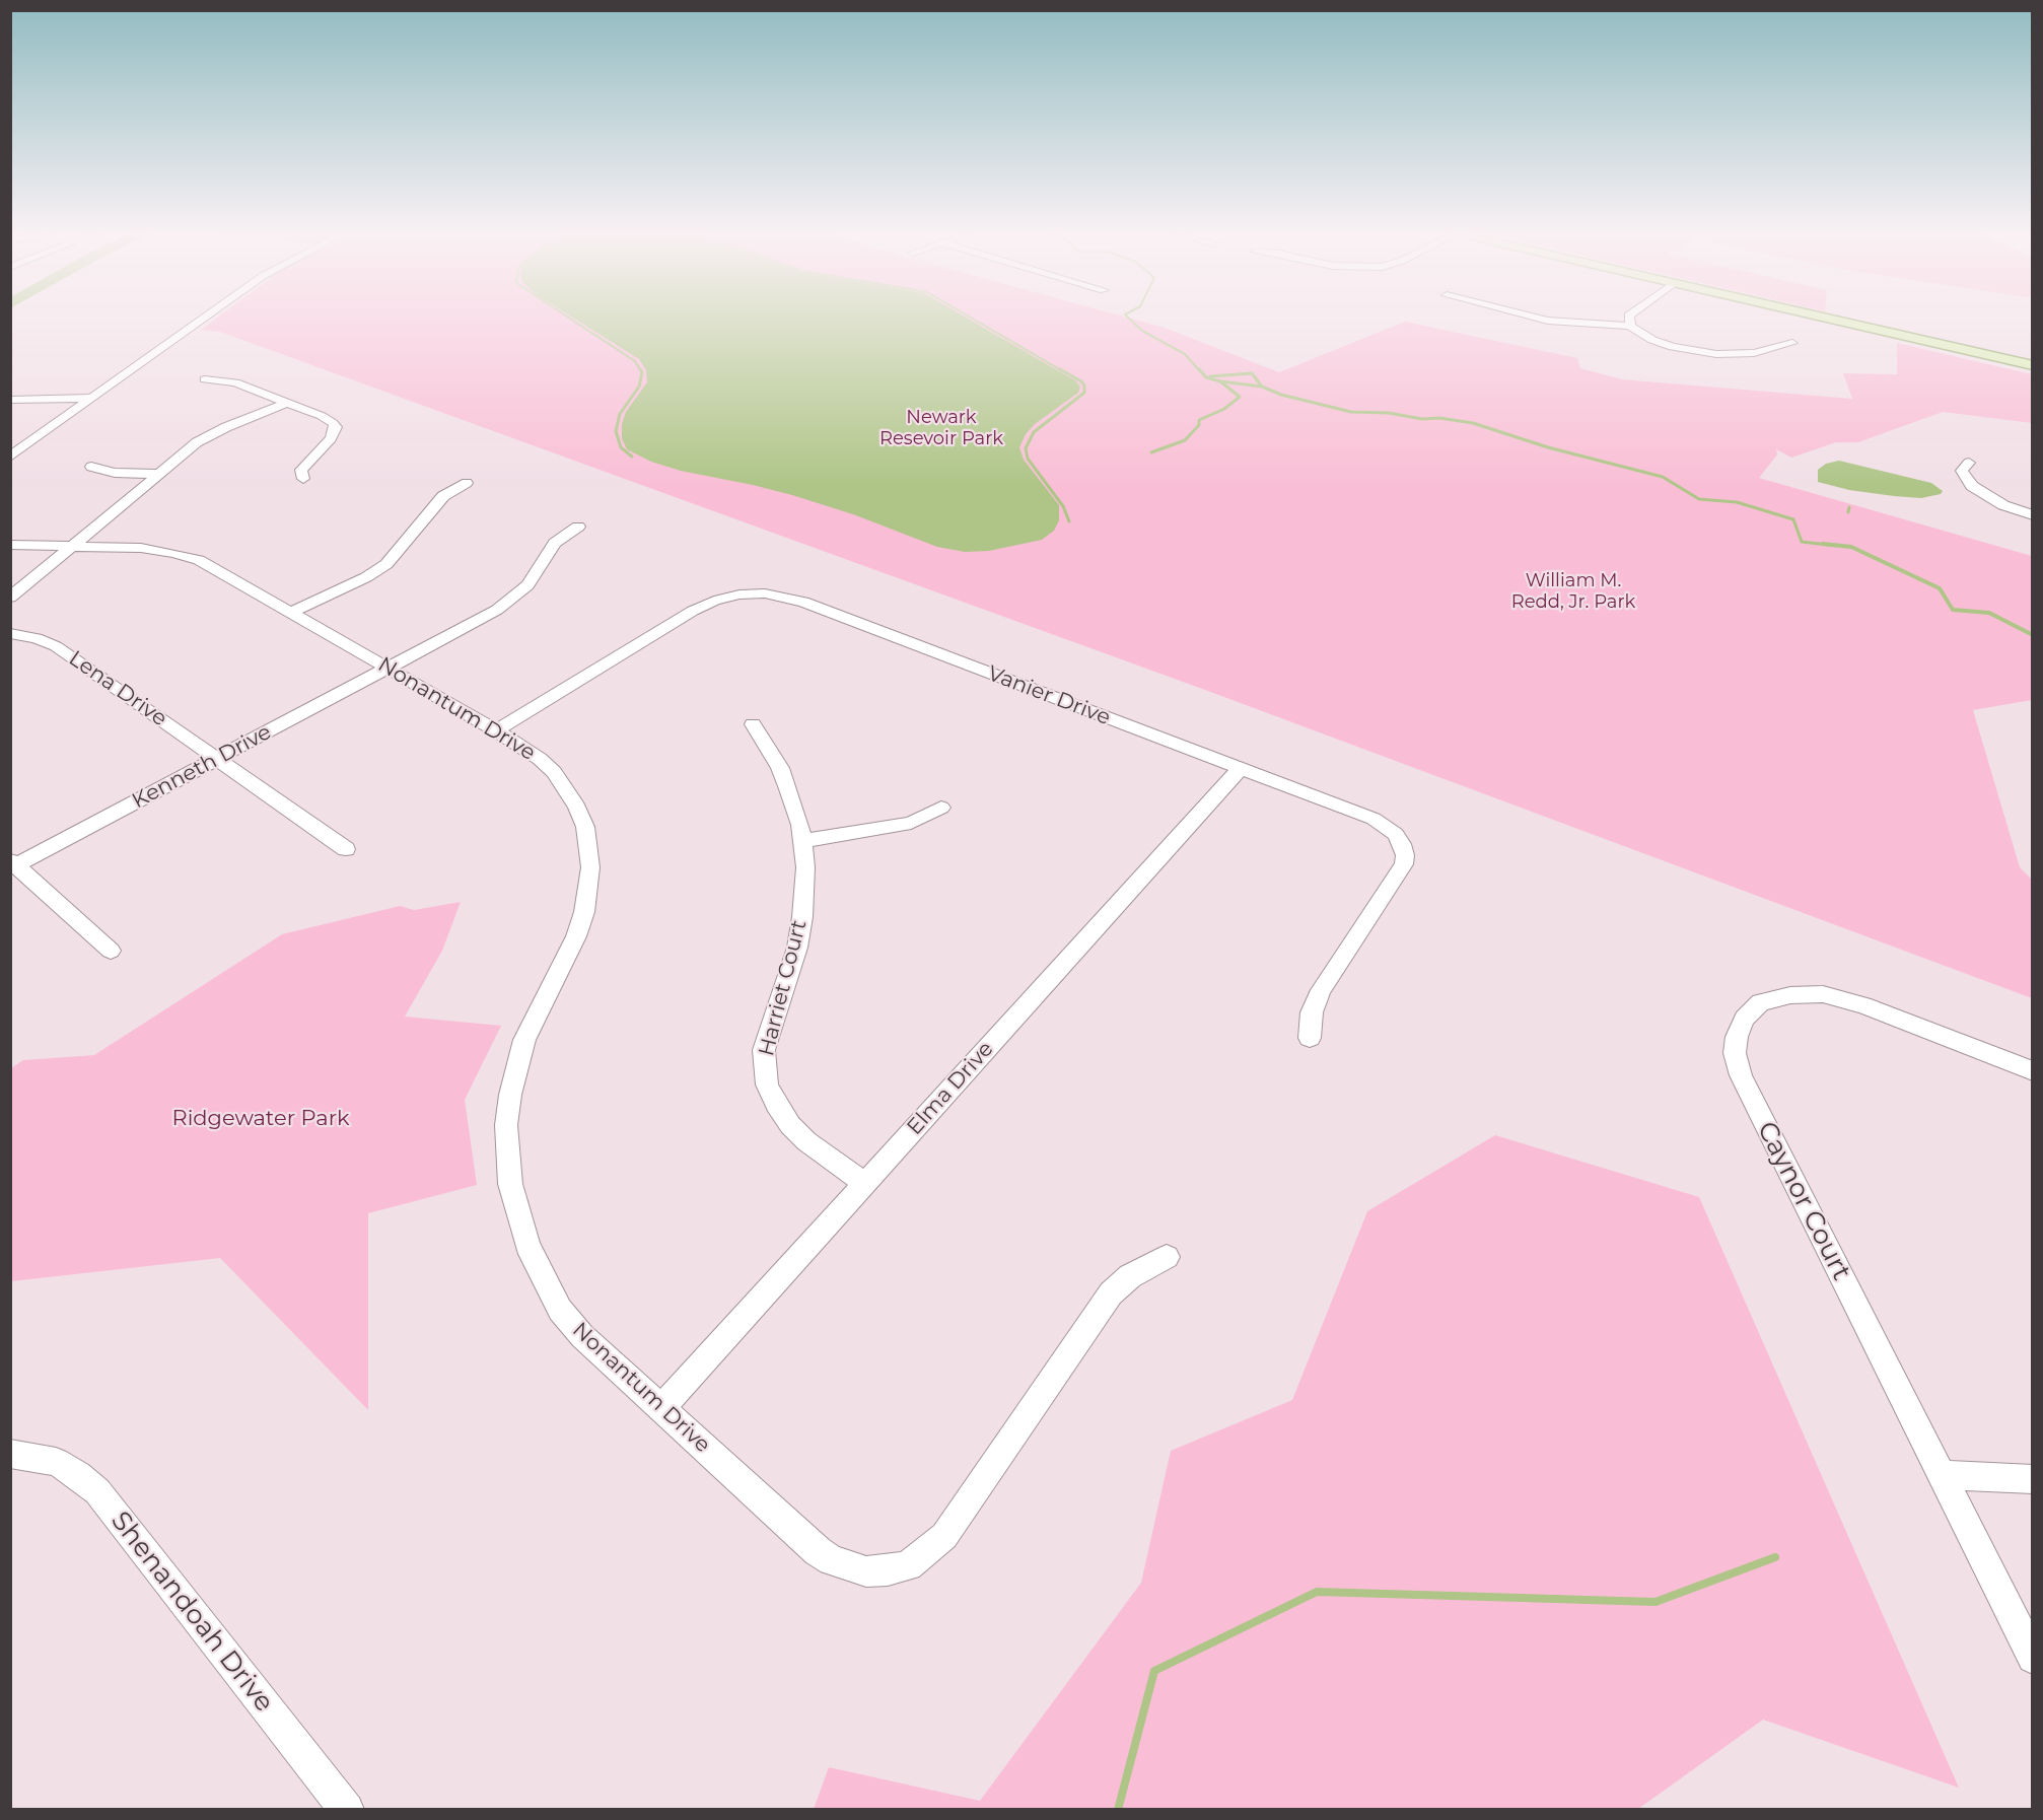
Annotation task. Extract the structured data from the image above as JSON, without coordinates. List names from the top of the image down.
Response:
{
  "streets": {
    "street": [
      "Lena Drive",
      "Vanier Drive",
      "Nonantum Drive",
      "Kenneth Drive",
      "Harriet Court",
      "Elma Drive",
      "Caynor Court",
      "Shenandoah Drive"
    ]
  },
  "crossings": [
    ["Lena Drive", "Kenneth Drive"],
    ["Vanier Drive", "Nonantum Drive"],
    ["Vanier Drive", "Elma Drive"],
    ["Nonantum Drive", "Kenneth Drive"],
    ["Nonantum Drive", "Elma Drive"],
    ["Harriet Court", "Elma Drive"]
  ],
  "parks": ["Newark Resevoir Park", "William M. Redd, Jr. Park", "Ridgewater Park"]
}
